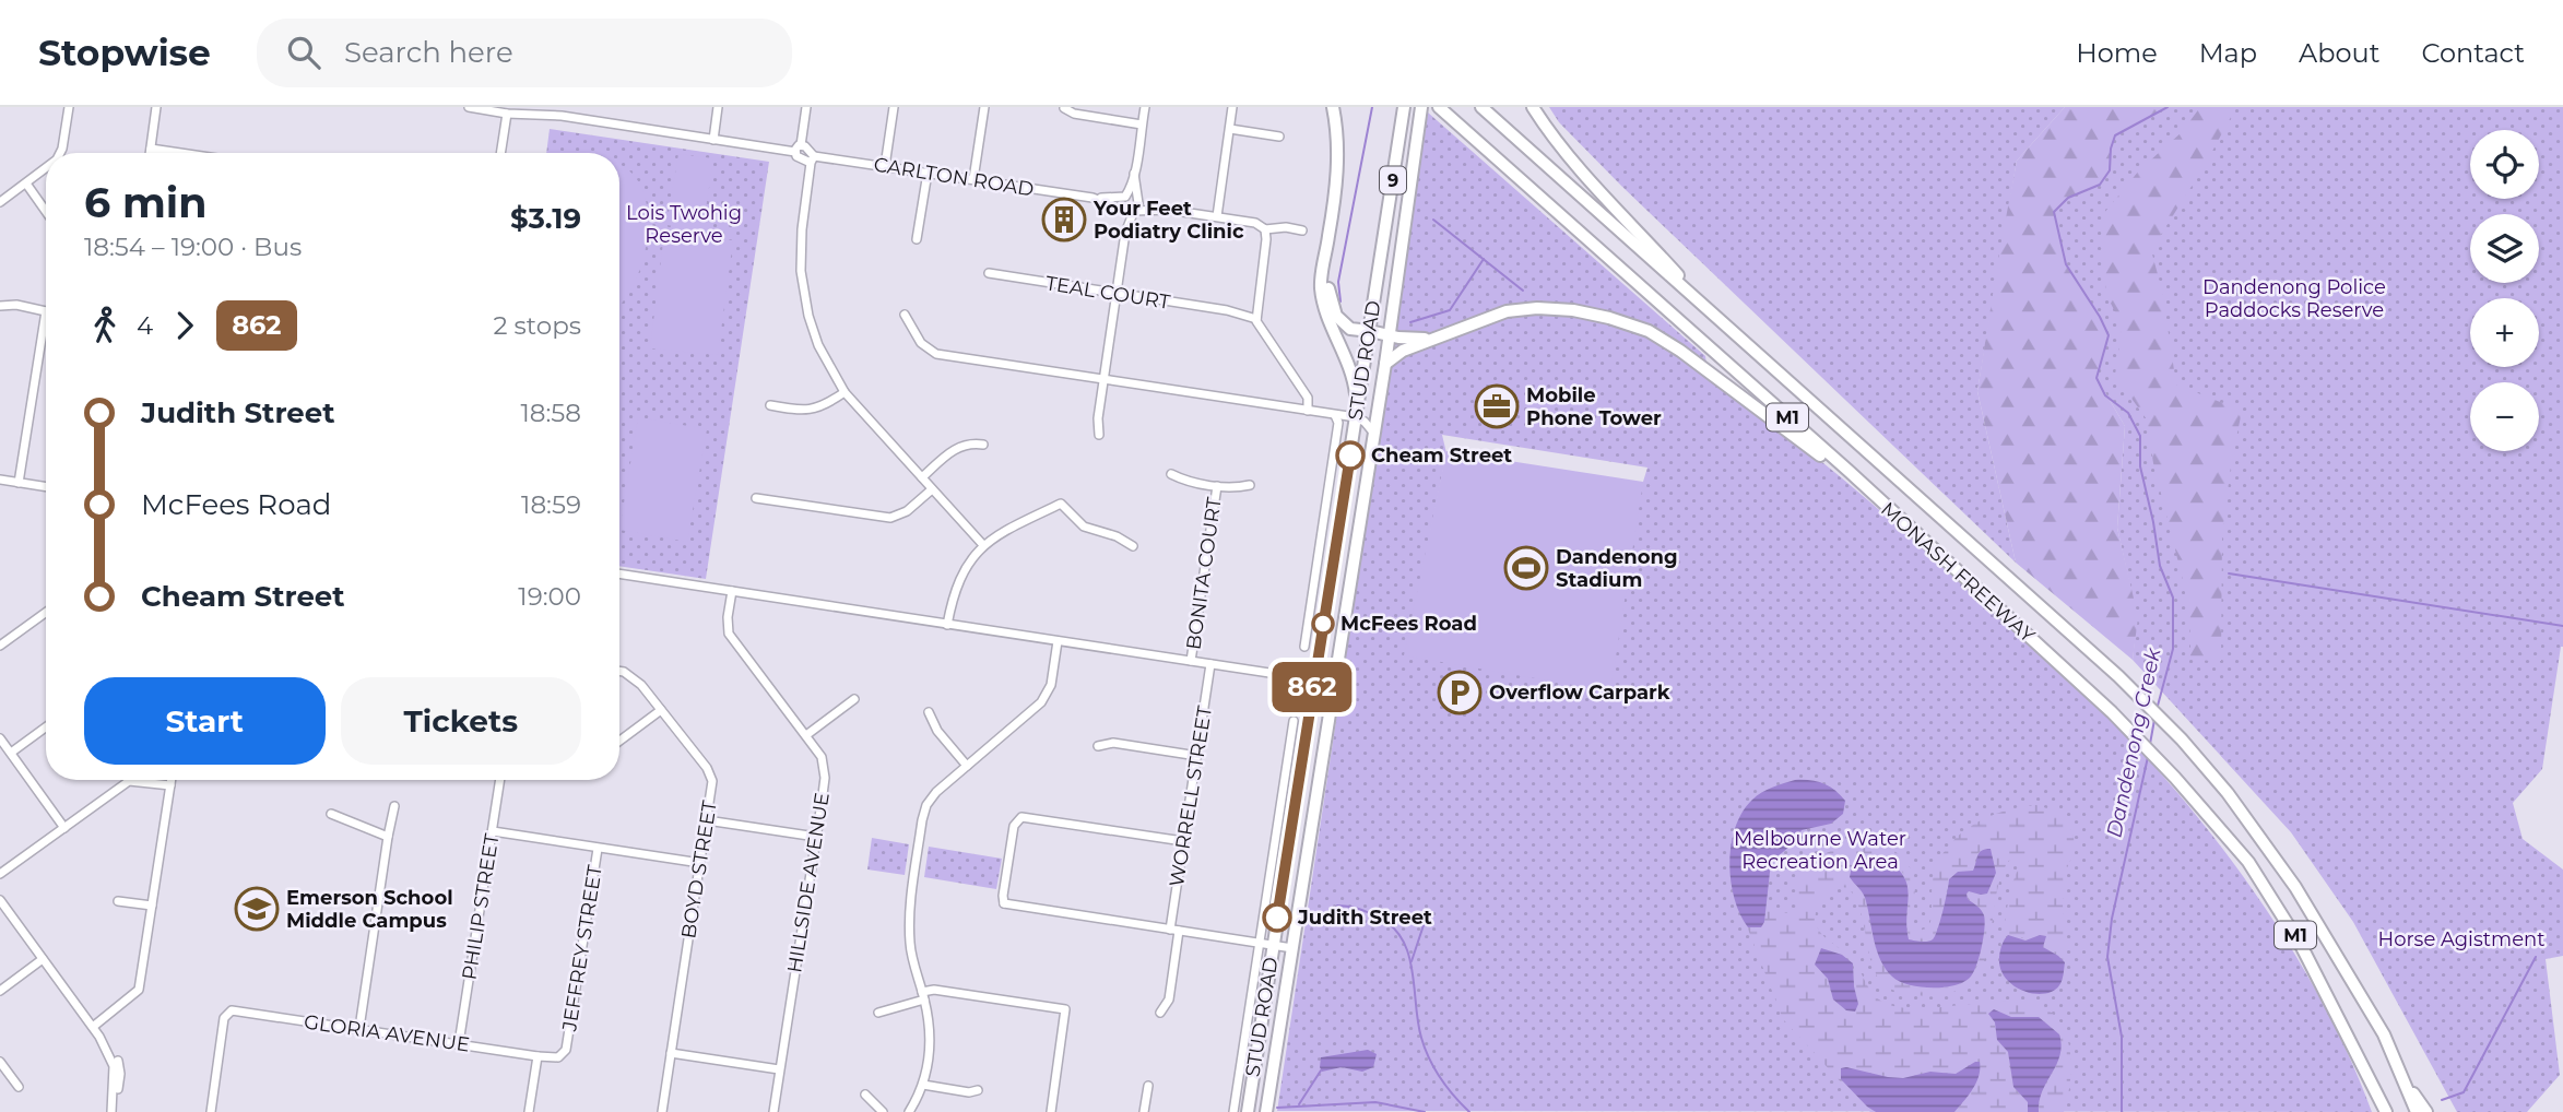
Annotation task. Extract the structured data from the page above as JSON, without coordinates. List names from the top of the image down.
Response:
{
  "streets": {
    "highway": [
      "9",
      "STUD ROAD",
      "M1",
      "MONASH FREEWAY"
    ],
    "street": [
      "CARLTON ROAD",
      "TEAL COURT",
      "BONITA COURT",
      "WORRELL STREET",
      "BOYD STREET",
      "HILLSIDE AVENUE",
      "PHILIP STREET",
      "JEFFREY STREET",
      "GLORIA AVENUE"
    ]
  },
  "crossings": [
    ["PHILIP STREET", "GLORIA AVENUE"],
    ["JEFFREY STREET", "GLORIA AVENUE"]
  ],
  "water": ["Dandenong Creek"],
  "parks": [
    "Lois Twohig Reserve",
    "Dandenong Police Paddocks Reserve",
    "Melbourne Water Recreation Area",
    "Horse Agistment"
  ],
  "places": {
    "building": ["Your Feet Podiatry Clinic"],
    "office": ["Mobile Phone Tower"],
    "other": ["Cheam Street", "McFees Road", "Judith Street"],
    "sports": ["Dandenong Stadium"],
    "parking": ["Overflow Carpark"],
    "school or university": ["Emerson School Middle Campus"]
  },
  "lines": ["bus line 862"],
  "page": {
    "header": "Stopwise",
    "search": "Search here",
    "nav": [
      "Home",
      "Map",
      "About",
      "Contact"
    ],
    "on_map": "862",
    "map_buttons": ["+", "−"],
    "heading": ["6 min", "18:54 – 19:00 · Bus", "$3.19"],
    "legs": ["4", "862", "2 stops"],
    "list": [
      {
        "name": "Judith Street",
        "value": "18:58"
      },
      {
        "name": "McFees Road",
        "value": "18:59"
      },
      {
        "name": "Cheam Street",
        "value": "19:00"
      }
    ],
    "buttons": ["Start", "Tickets"]
  }
}
